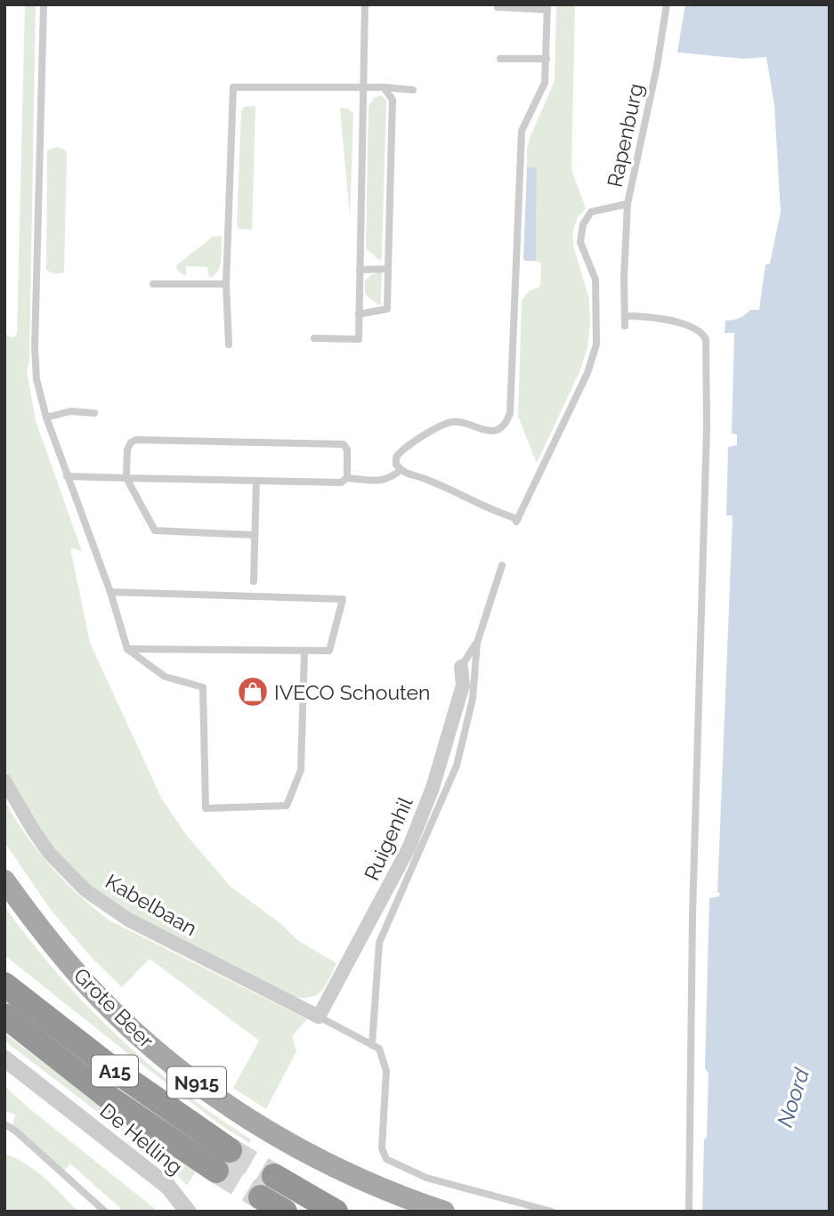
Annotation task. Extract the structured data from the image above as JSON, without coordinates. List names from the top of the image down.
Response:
{
  "streets": {
    "highway": ["A15"],
    "main road": ["Grote Beer", "N915"],
    "street": ["Ruigenhil", "Kabelbaan", "De Helling"],
    "lane": ["Rapenburg"]
  },
  "crossings": [
    ["Ruigenhil", "Kabelbaan"]
  ],
  "water": ["Noord"],
  "places": {
    "shop": ["IVECO Schouten"]
  }
}
